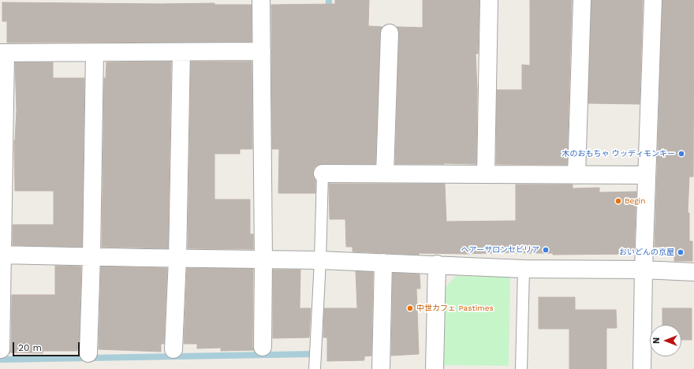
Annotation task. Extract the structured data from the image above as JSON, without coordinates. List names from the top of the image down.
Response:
{
  "places": [
    "木のおもちゃ ウッディモンキー",
    "Begin",
    "ヘアーサロンセビリア",
    "おいどんの京屋",
    "中世カフェ Pastimes"
  ],
  "scale_bar": "20 m",
  "north": "left"
}
